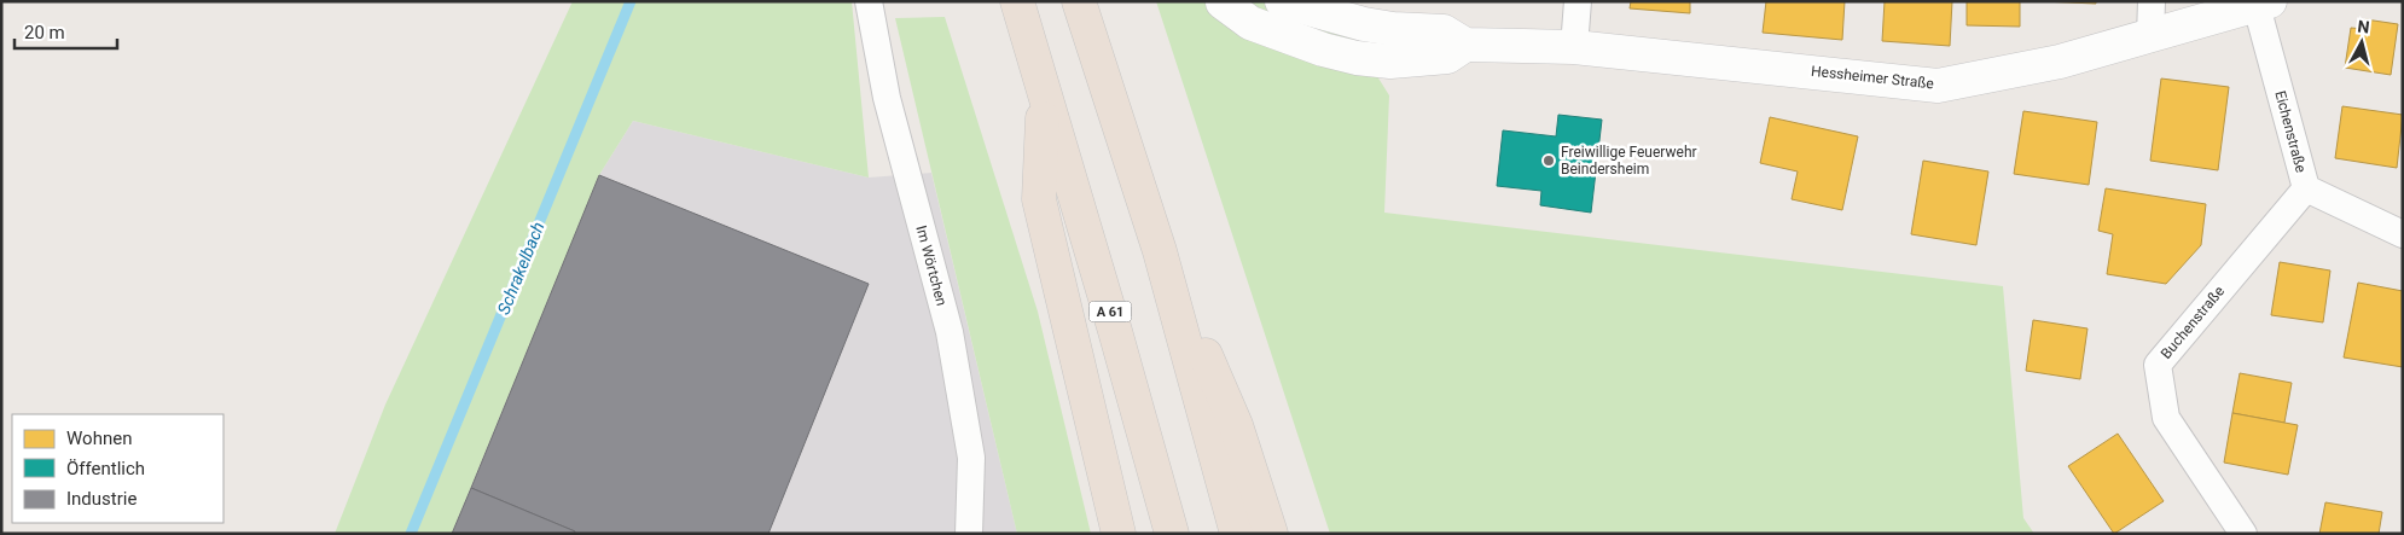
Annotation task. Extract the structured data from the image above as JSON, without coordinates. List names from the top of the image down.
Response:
{
  "streets": {
    "highway": ["A 61"],
    "street": [
      "Hessheimer Straße",
      "Eichenstraße",
      "Im Wörtchen",
      "Buchenstraße"
    ]
  },
  "crossings": [
    ["Hessheimer Straße", "Eichenstraße"],
    ["Eichenstraße", "Buchenstraße"]
  ],
  "water": ["Schrakelbach"],
  "places": ["Freiwillige Feuerwehr Beindersheim"],
  "legend": ["Wohnen", "Öffentlich", "Industrie"],
  "scale_bar": "20 m",
  "north": "top"
}
